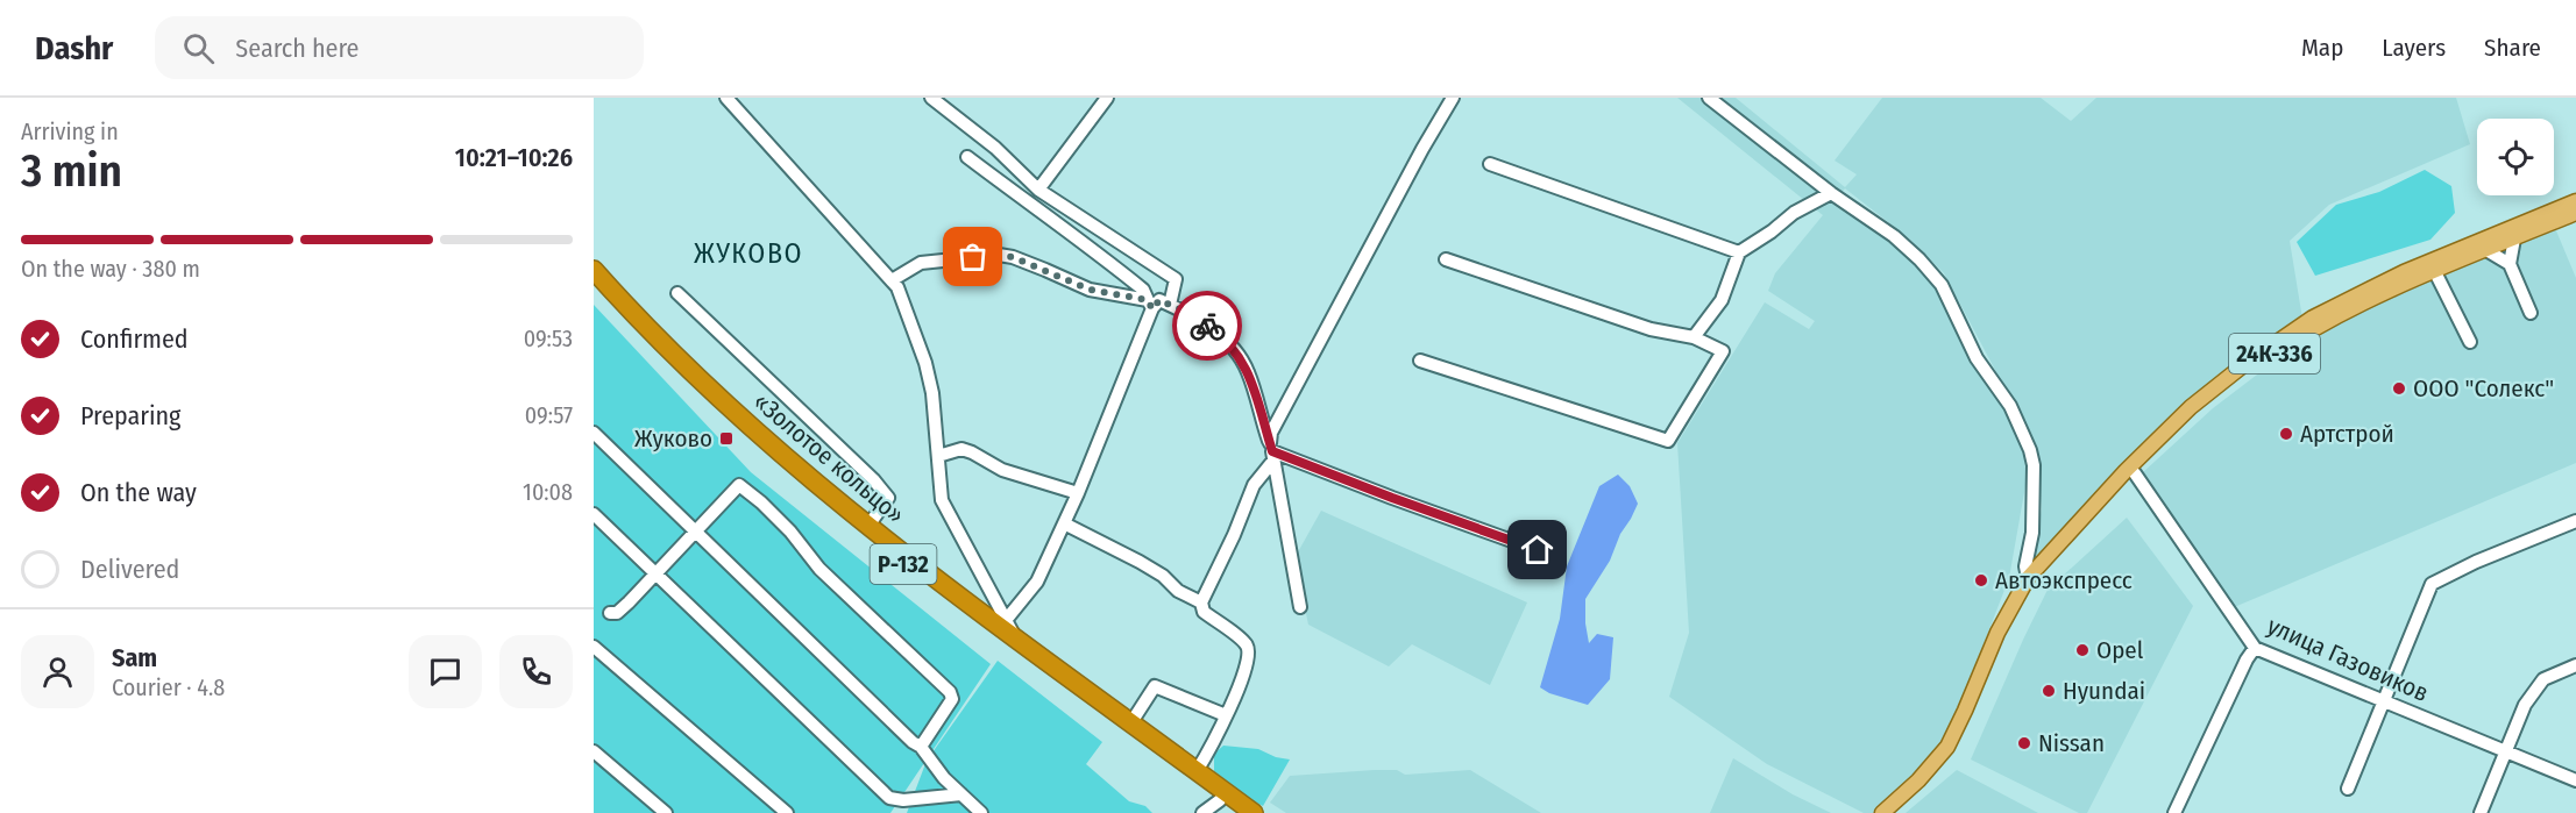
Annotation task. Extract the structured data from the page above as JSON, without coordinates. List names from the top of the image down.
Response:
{
  "streets": {
    "highway": ["«Золотое кольцо»", "Р-132"],
    "main road": ["24К-336"],
    "street": ["улица Газовиков"]
  },
  "crossings": [
    ["24К-336", "улица Газовиков"]
  ],
  "districts": ["ЖУКОВО"],
  "places": {
    "other": [
      "ООО \"Солекс\"",
      "Артстрой",
      "Автоэкспресс",
      "Opel",
      "Hyundai",
      "Nissan"
    ],
    "transit": ["Жуково"]
  },
  "page": {
    "header": "Dashr",
    "search": "Search here",
    "nav": ["Map", "Layers", "Share"],
    "heading": ["3 min", "Arriving in", "10:21–10:26"],
    "panel": ["Sam", "Courier · 4.8"],
    "bar": "On the way · 380 m",
    "list": [
      ["Confirmed", "09:53"],
      ["Preparing", "09:57"],
      ["On the way", "10:08"],
      "Delivered"
    ]
  }
}
